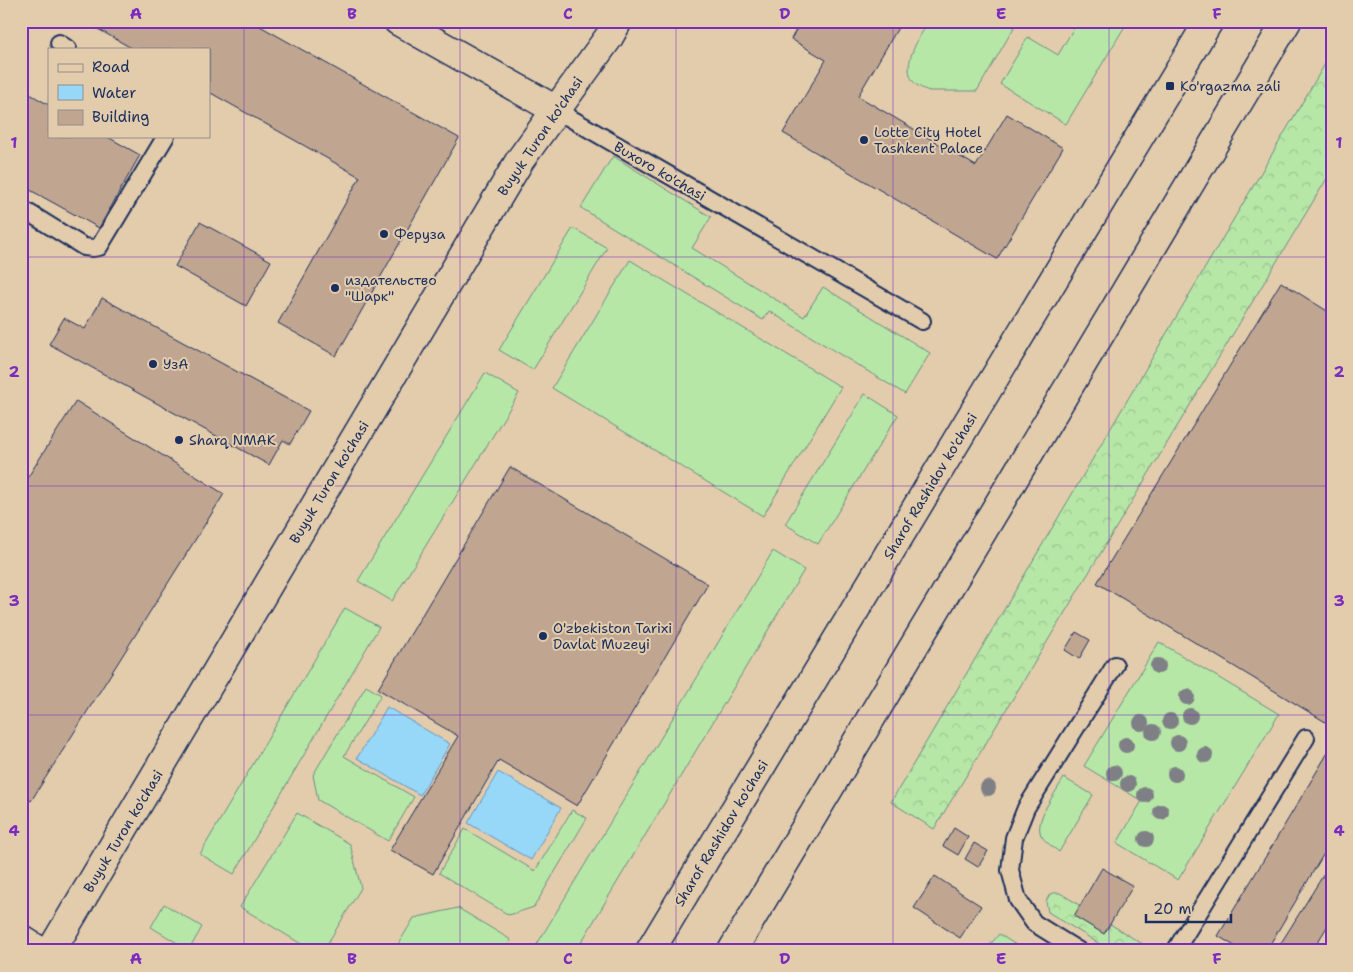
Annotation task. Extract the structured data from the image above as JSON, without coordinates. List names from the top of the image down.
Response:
{
  "streets": {
    "main road": ["Buyuk Turon ko'chasi", "Buxoro ko'chasi", "Sharof Rashidov ko'chasi"]
  },
  "crossings": [
    ["Buyuk Turon ko'chasi", "Buxoro ko'chasi"]
  ],
  "places": {
    "transit": ["Ko'rgazma zali"],
    "other": [
      "Lotte City Hotel Tashkent Palace",
      "Феруза",
      "издательство \"Шарк\"",
      "УзА",
      "Sharq NMAK",
      "O'zbekiston Tarixi Davlat Muzeyi"
    ]
  },
  "legend": ["Road", "Water", "Building"],
  "scale_bar": "20 m",
  "grid": {
    "columns": [
      "A",
      "B",
      "C",
      "D",
      "E",
      "F"
    ],
    "rows": [
      "1",
      "2",
      "3",
      "4"
    ]
  }
}
